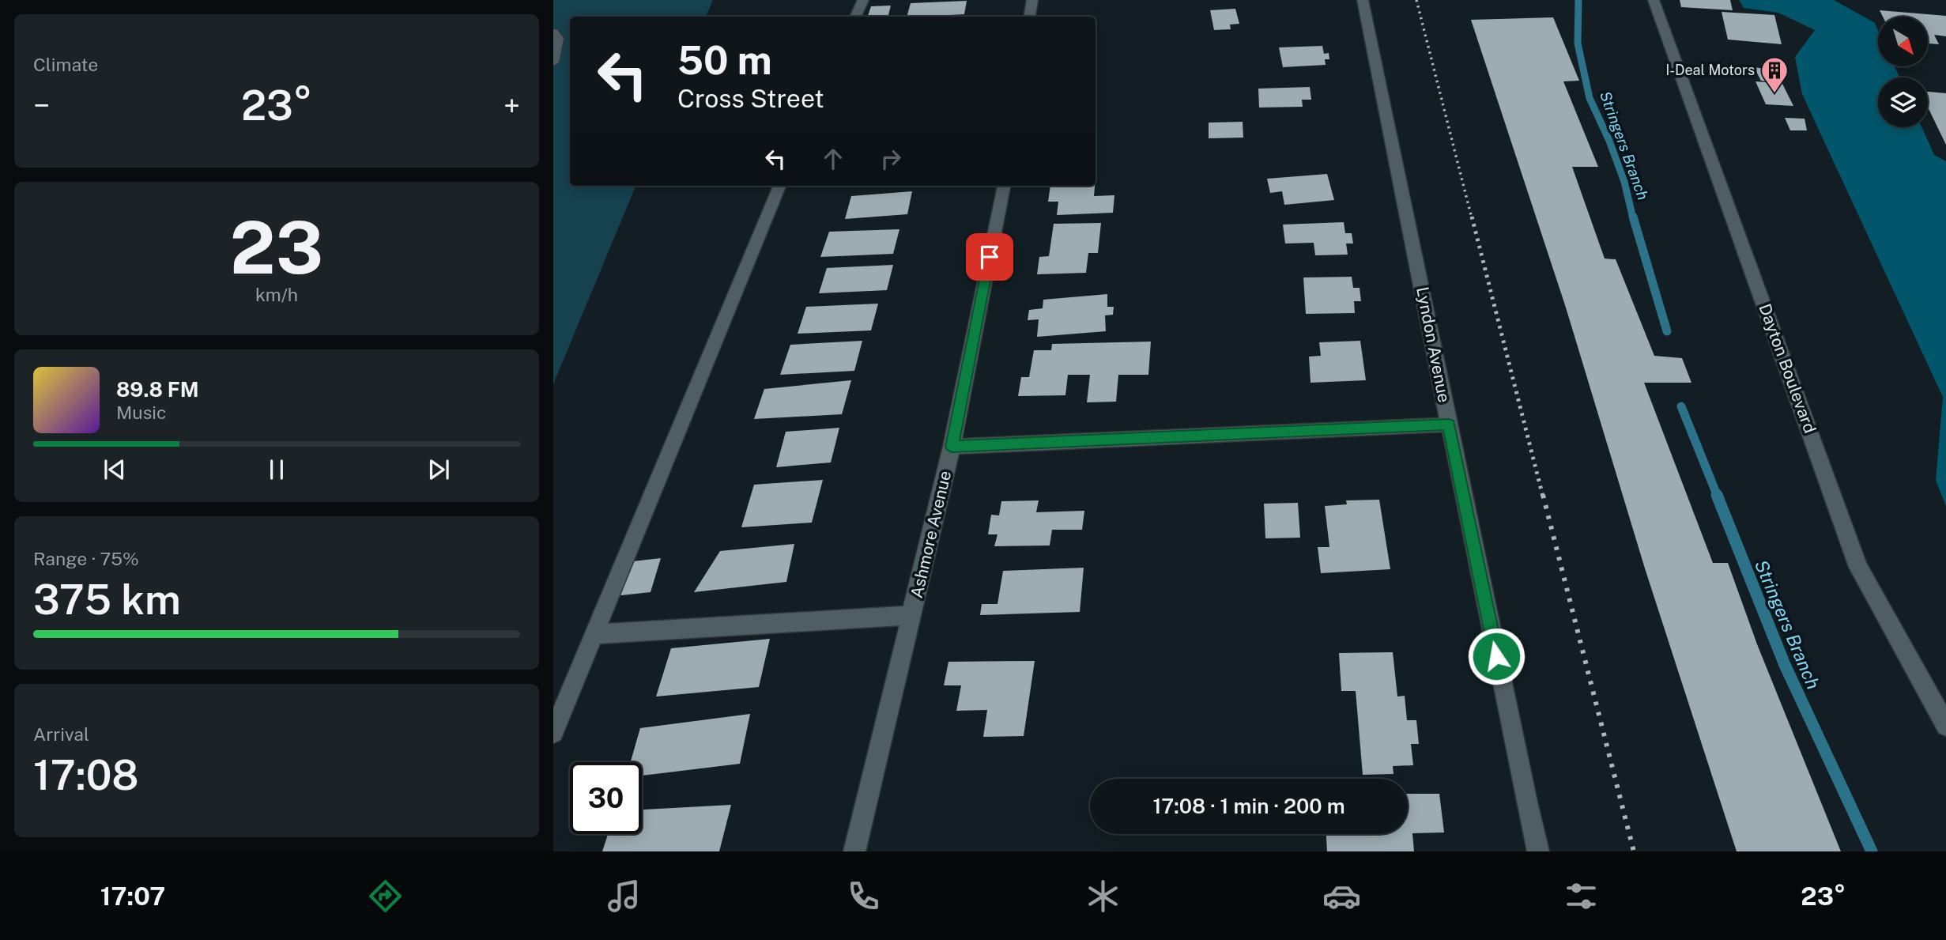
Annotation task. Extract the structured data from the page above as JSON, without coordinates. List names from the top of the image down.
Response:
{
  "streets": {
    "street": ["Lyndon Avenue", "Dayton Boulevard", "Ashmore Avenue"]
  },
  "water": ["Stringers Branch"],
  "places": {
    "building": ["I-Deal Motors"]
  },
  "north": "bottom right",
  "page": {
    "tile": [
      "Climate",
      ["23", "km/h"],
      ["Range · 75%", "375 km"],
      ["Arrival", "17:08"]
    ],
    "turn": ["50 m", "Cross Street"],
    "heat": ["−", "23°", "+"],
    "song": ["89.8 FM", "Music"],
    "limit": "30",
    "trip": "17:08 · 1 min · 200 m",
    "tabs": ["17:07", "23°"]
  }
}
